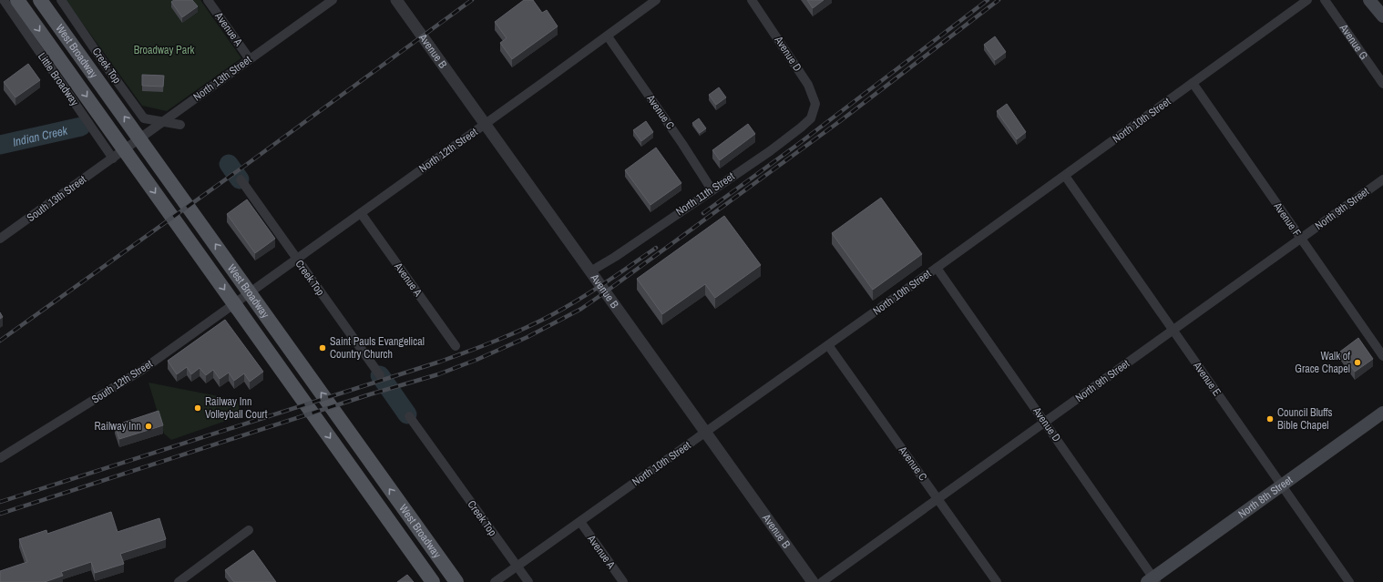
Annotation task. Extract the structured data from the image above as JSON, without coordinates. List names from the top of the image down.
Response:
{
  "streets": {
    "main road": ["West Broadway", "North 8th Street"],
    "street": [
      "Avenue A",
      "Avenue G",
      "Avenue B",
      "Avenue D",
      "Creek Top",
      "North 13th Street",
      "Little Broadway",
      "Avenue C",
      "North 10th Street",
      "North 12th Street",
      "North 11th Street",
      "South 13th Street",
      "North 9th Street",
      "Avenue F",
      "Avenue E",
      "South 12th Street"
    ]
  },
  "crossings": [
    ["Avenue A", "North 13th Street"],
    ["Avenue A", "North 10th Street"],
    ["Avenue A", "North 12th Street"],
    ["West Broadway", "Little Broadway"],
    ["Avenue B", "North 10th Street"],
    ["Avenue B", "North 12th Street"],
    ["Avenue B", "North 11th Street"],
    ["Avenue D", "North 10th Street"],
    ["Avenue D", "North 11th Street"],
    ["Avenue D", "North 9th Street"],
    ["Avenue D", "North 8th Street"],
    ["Creek Top", "North 13th Street"],
    ["Creek Top", "North 10th Street"],
    ["Creek Top", "North 12th Street"],
    ["North 13th Street", "Little Broadway"],
    ["North 13th Street", "South 13th Street"],
    ["Little Broadway", "South 13th Street"],
    ["Avenue C", "North 10th Street"],
    ["Avenue C", "North 12th Street"],
    ["Avenue C", "North 11th Street"],
    ["Avenue C", "North 9th Street"],
    ["North 10th Street", "Avenue F"],
    ["North 10th Street", "Avenue E"],
    ["North 12th Street", "South 12th Street"],
    ["North 9th Street", "Avenue F"],
    ["North 9th Street", "Avenue E"],
    ["Avenue E", "North 8th Street"]
  ],
  "water": ["Indian Creek"],
  "parks": ["Broadway Park"],
  "places": [
    "Saint Pauls Evangelical Country Church",
    "Walk of Grace Chapel",
    "Railway Inn Volleyball Court",
    "Council Bluffs Bible Chapel",
    "Railway Inn"
  ]
}
